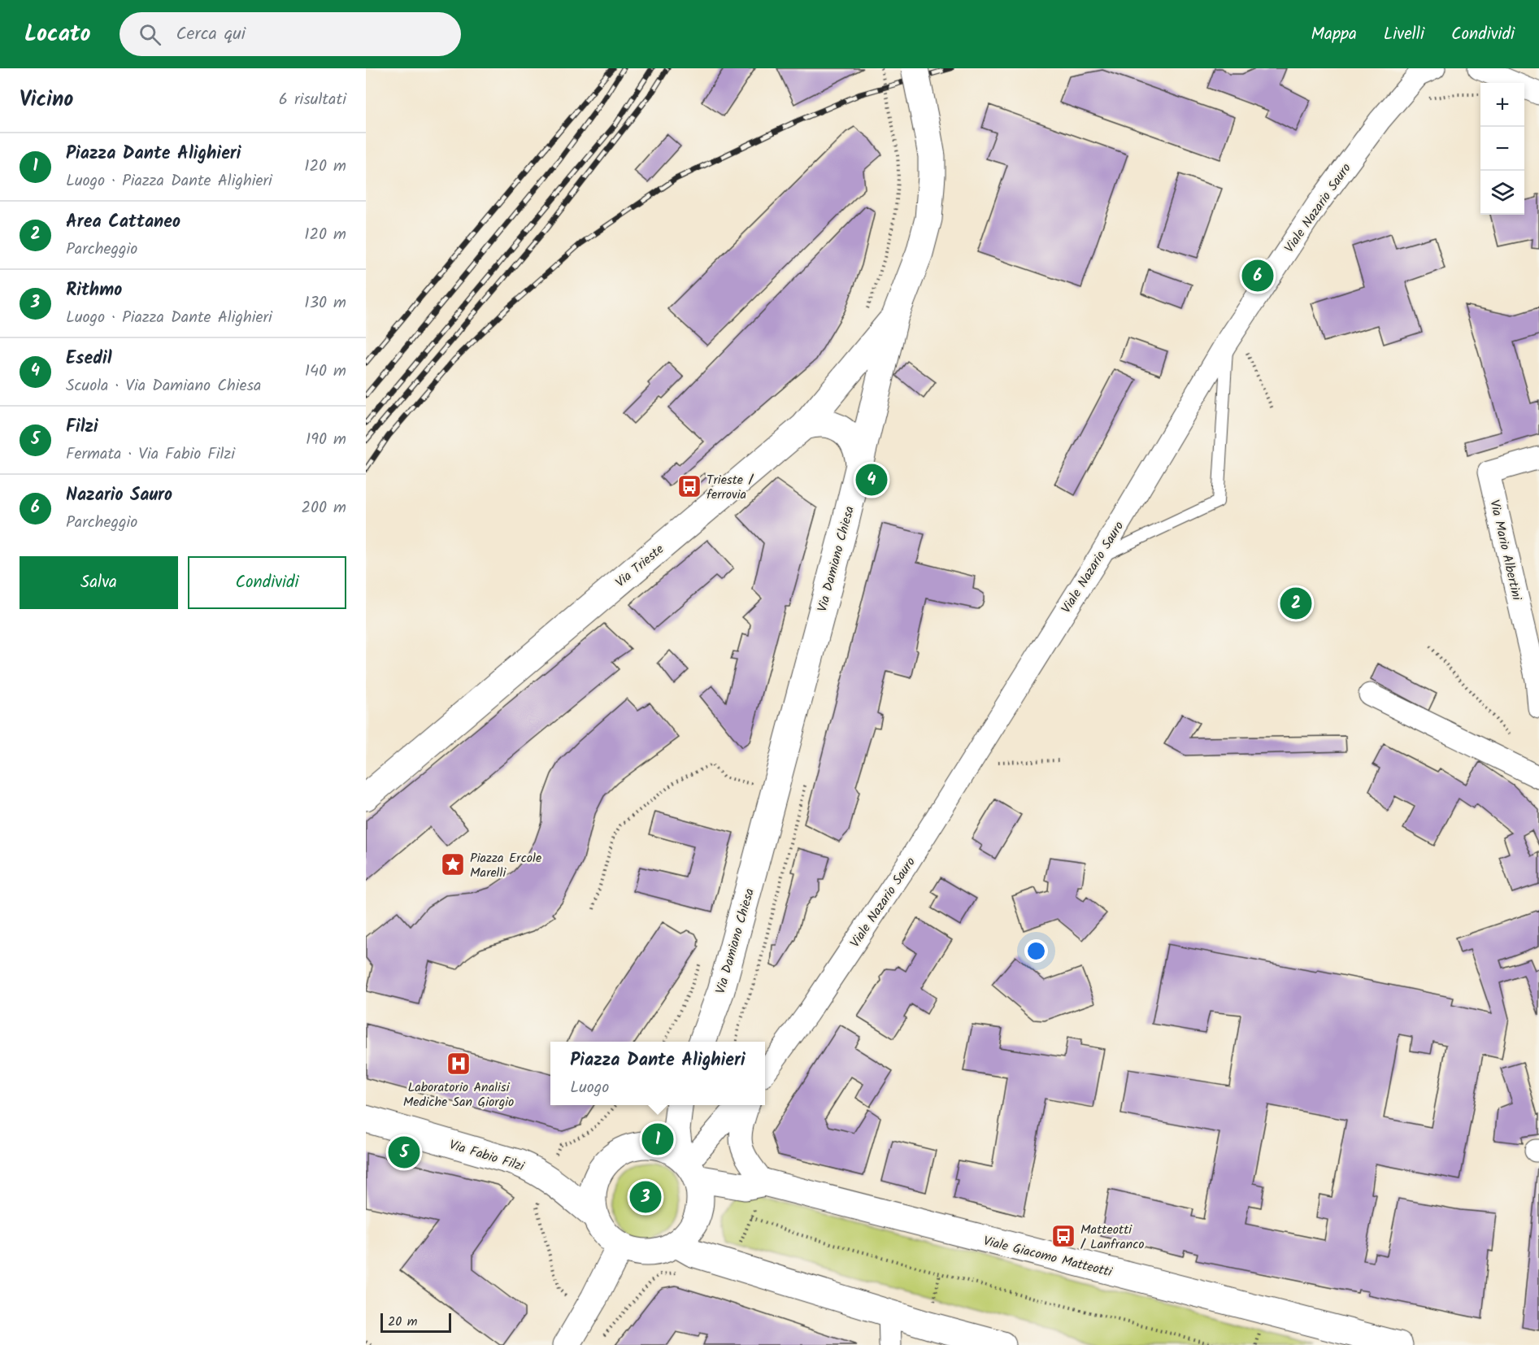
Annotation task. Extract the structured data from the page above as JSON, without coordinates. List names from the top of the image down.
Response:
{
  "streets": {
    "main road": [
      "Via Damiano Chiesa",
      "Via Trieste",
      "Via Fabio Filzi",
      "Viale Giacomo Matteotti"
    ],
    "street": ["Viale Nazario Sauro", "Via Mario Albertini"]
  },
  "crossings": [
    ["Via Damiano Chiesa", "Via Trieste"],
    ["Via Fabio Filzi", "Viale Giacomo Matteotti"]
  ],
  "places": {
    "bus stop": ["Trieste / ferrovia", "Matteotti / Lanfranco"],
    "place": ["Piazza Ercole Marelli"],
    "hospital": ["Laboratorio Analisi Mediche San Giorgio"]
  },
  "scale_bar": "20 m",
  "page": {
    "header": "Locato",
    "search": "Cerca qui",
    "nav": ["Mappa", "Livelli", "Condividi"],
    "heading": ["Vicino", "6 risultati"],
    "map_buttons": ["+", "−"],
    "list": [
      {
        "mark": "1",
        "name": "Piazza Dante Alighieri",
        "note": "Luogo · Piazza Dante Alighieri",
        "value": "120 m"
      },
      {
        "mark": "2",
        "name": "Area Cattaneo",
        "note": "Parcheggio",
        "value": "120 m"
      },
      {
        "mark": "3",
        "name": "Rithmo",
        "note": "Luogo · Piazza Dante Alighieri",
        "value": "130 m"
      },
      {
        "mark": "4",
        "name": "Esedil",
        "note": "Scuola · Via Damiano Chiesa",
        "value": "140 m"
      },
      {
        "mark": "5",
        "name": "Filzi",
        "note": "Fermata · Via Fabio Filzi",
        "value": "190 m"
      },
      {
        "mark": "6",
        "name": "Nazario Sauro",
        "note": "Parcheggio",
        "value": "200 m"
      }
    ],
    "pins": [
      "6",
      "4",
      "2",
      "1",
      "5",
      "3"
    ],
    "buttons": ["Salva", "Condividi"],
    "popup": ["Piazza Dante Alighieri", "Luogo"],
    "scale": "20 m"
  }
}
